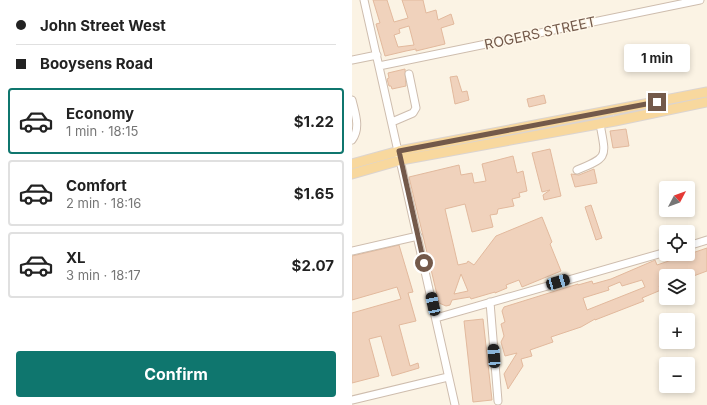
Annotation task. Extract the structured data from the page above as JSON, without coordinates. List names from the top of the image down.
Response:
{
  "streets": {
    "street": ["ROGERS STREET"]
  },
  "north": "top right",
  "page": {
    "banner": ["John Street West", "Booysens Road"],
    "bubble": "1 min",
    "list": [
      {
        "name": "Economy",
        "note": "1 min · 18:15",
        "value": "$1.22"
      },
      {
        "name": "Comfort",
        "note": "2 min · 18:16",
        "value": "$1.65"
      },
      {
        "name": "XL",
        "note": "3 min · 18:17",
        "value": "$2.07"
      }
    ],
    "map_buttons": ["+", "−"],
    "buttons": "Confirm"
  }
}
